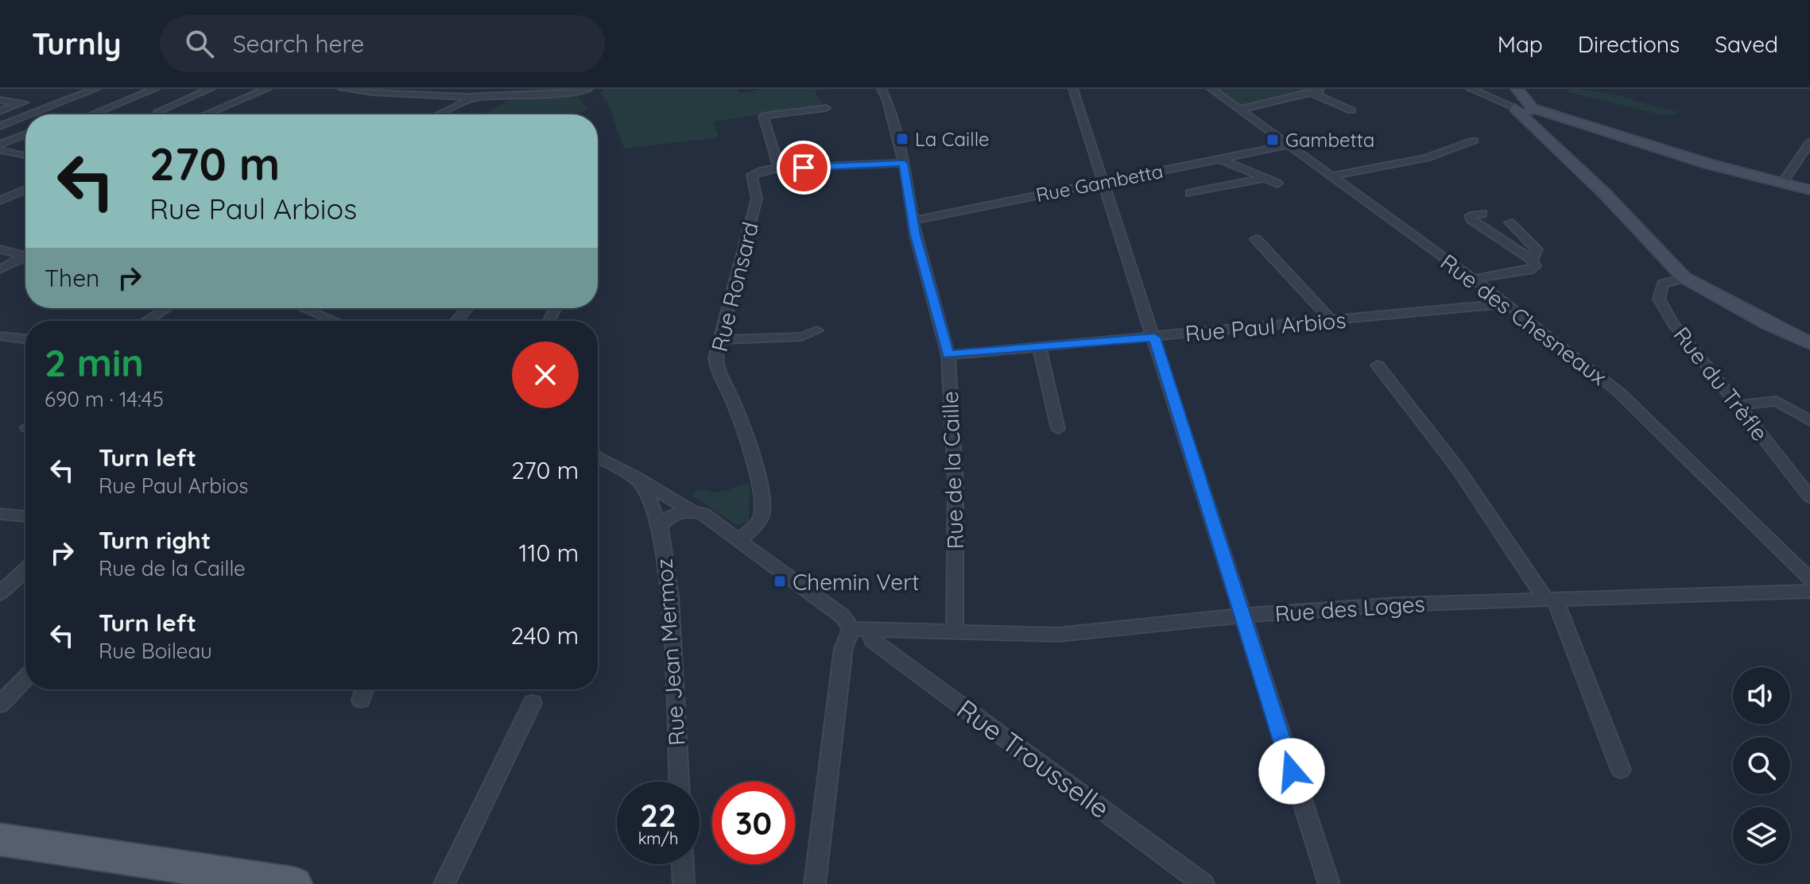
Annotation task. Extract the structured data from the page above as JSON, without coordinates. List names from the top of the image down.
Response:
{
  "streets": {
    "street": [
      "Rue Gambetta",
      "Rue Ronsard",
      "Rue des Chesneaux",
      "Rue Paul Arbios",
      "Rue du Trèfle",
      "Rue de la Caille",
      "Rue des Loges",
      "Rue Jean Mermoz",
      "Rue Trousselle"
    ]
  },
  "crossings": [
    ["Rue Gambetta", "Rue des Chesneaux"],
    ["Rue Gambetta", "Rue de la Caille"],
    ["Rue Ronsard", "Rue Trousselle"],
    ["Rue des Chesneaux", "Rue Paul Arbios"],
    ["Rue Paul Arbios", "Rue de la Caille"],
    ["Rue de la Caille", "Rue des Loges"],
    ["Rue des Loges", "Rue Trousselle"]
  ],
  "places": {
    "transit": ["La Caille", "Gambetta", "Chemin Vert"]
  },
  "page": {
    "header": "Turnly",
    "search": "Search here",
    "nav": ["Map", "Directions", "Saved"],
    "turn": ["270 m", "Rue Paul Arbios"],
    "then": "Then",
    "heading": ["2 min", "690 m · 14:45"],
    "list": [
      {
        "name": "Turn left",
        "note": "Rue Paul Arbios",
        "value": "270 m"
      },
      {
        "name": "Turn right",
        "note": "Rue de la Caille",
        "value": "110 m"
      },
      {
        "name": "Turn left",
        "note": "Rue Boileau",
        "value": "240 m"
      }
    ],
    "speed": "22 km/h",
    "limit": "30"
  }
}
